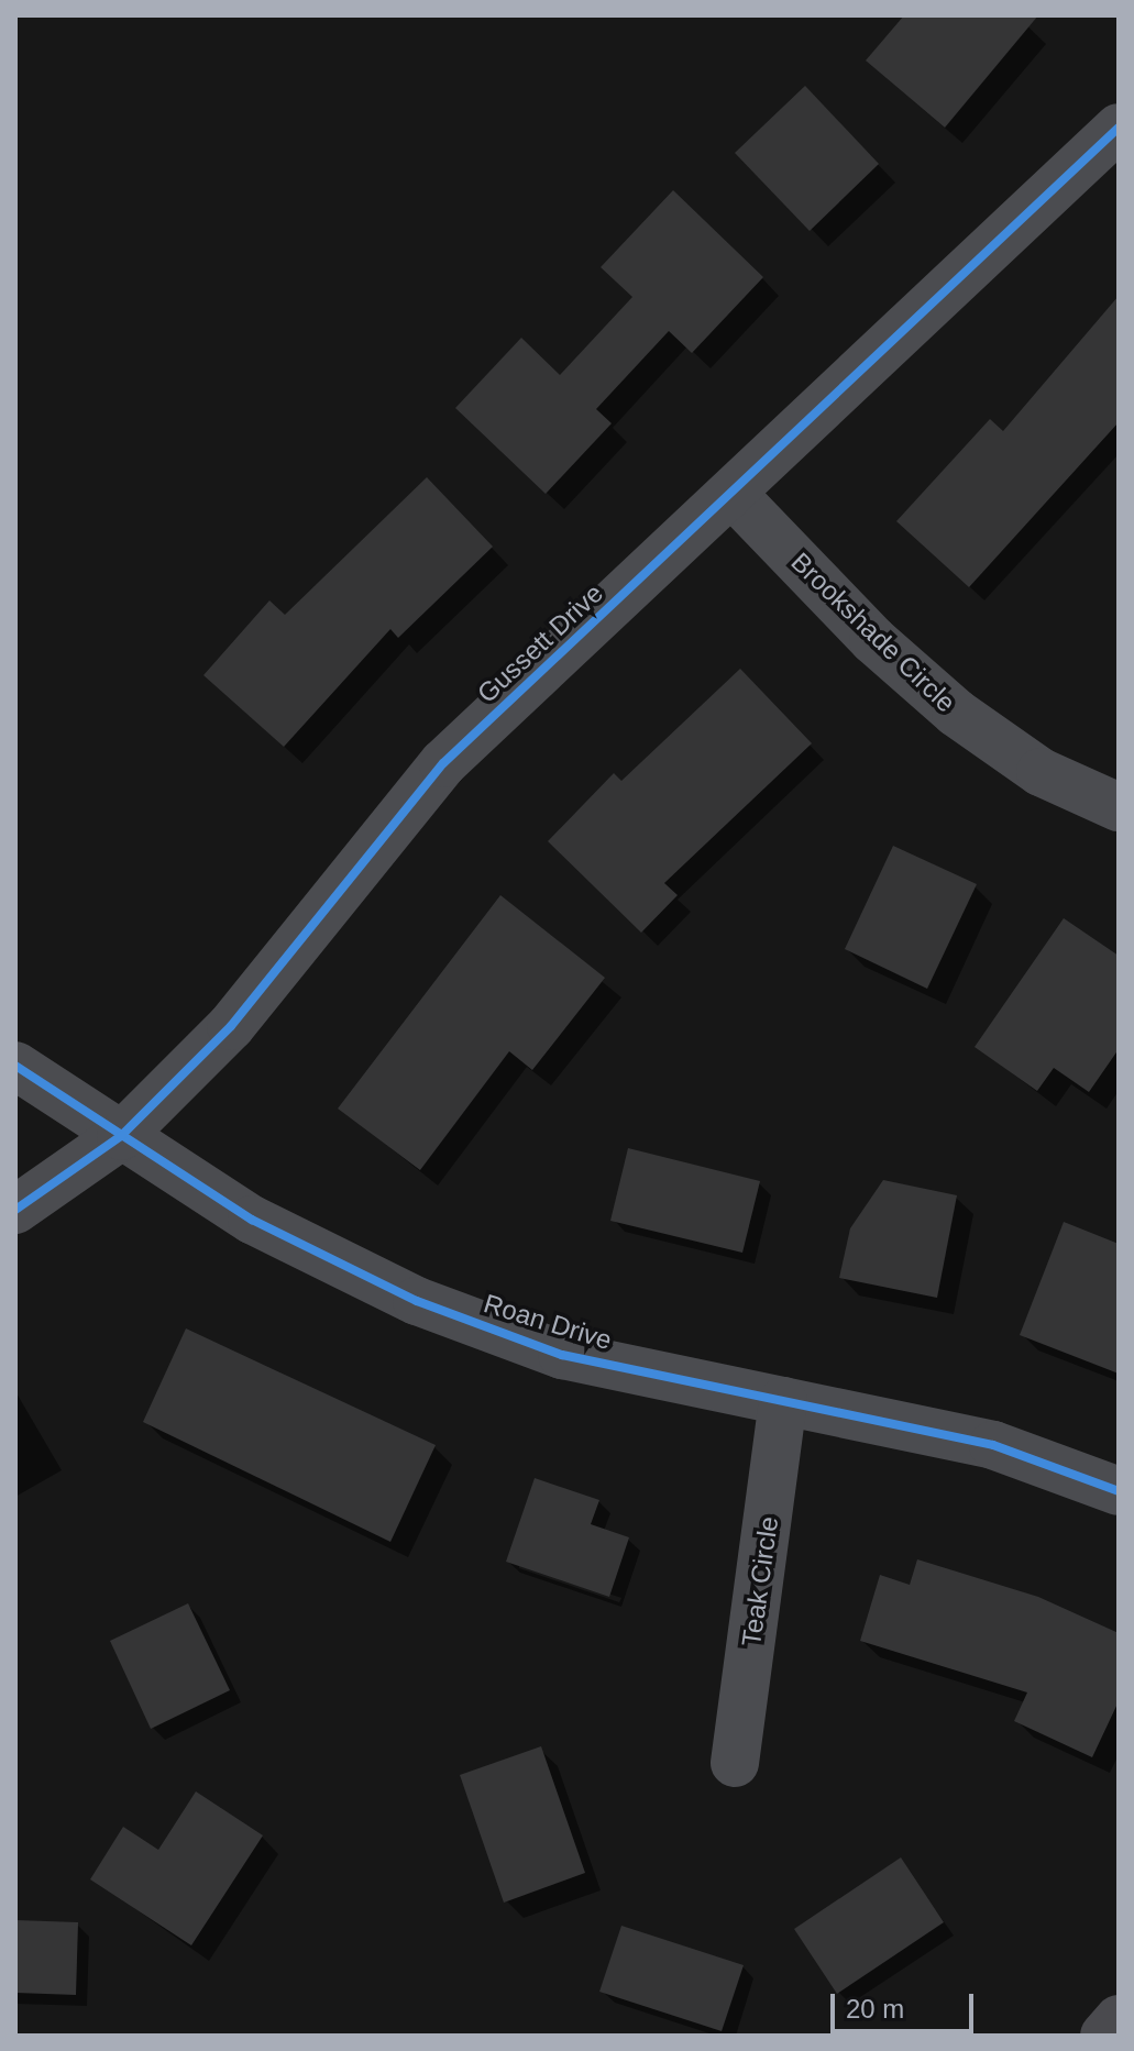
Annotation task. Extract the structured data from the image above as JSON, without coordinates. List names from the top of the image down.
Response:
{
  "streets": {
    "street": [
      "Brookshade Circle",
      "Gussett Drive",
      "Roan Drive",
      "Teak Circle"
    ]
  },
  "crossings": [
    ["Brookshade Circle", "Gussett Drive"],
    ["Gussett Drive", "Roan Drive"],
    ["Roan Drive", "Teak Circle"]
  ],
  "scale_bar": "20 m"
}
